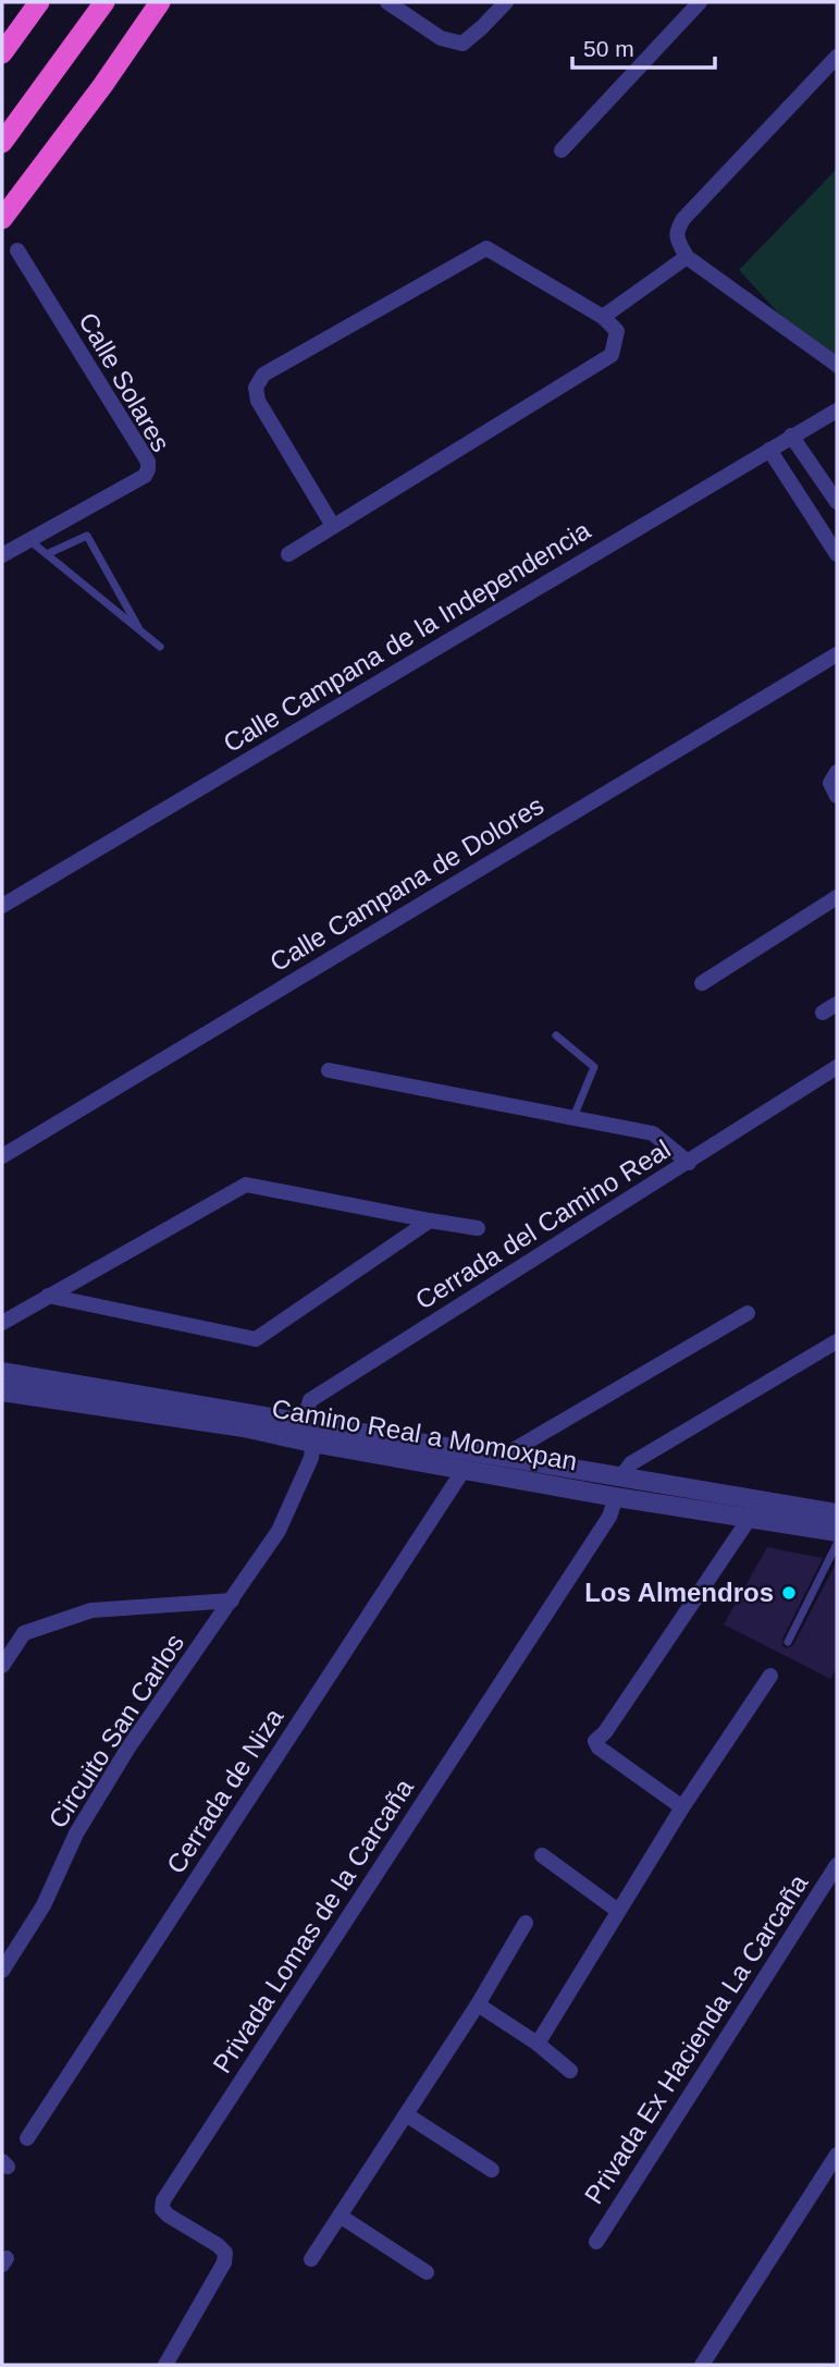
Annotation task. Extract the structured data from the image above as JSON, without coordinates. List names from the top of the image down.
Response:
{
  "streets": {
    "street": [
      "Calle Solares",
      "Calle Campana de la Independencia",
      "Calle Campana de Dolores",
      "Cerrada del Camino Real",
      "Camino Real a Momoxpan",
      "Circuito San Carlos",
      "Cerrada de Niza",
      "Privada Lomas de la Carcaña",
      "Privada Ex Hacienda La Carcaña"
    ]
  },
  "crossings": [
    ["Cerrada del Camino Real", "Camino Real a Momoxpan"],
    ["Cerrada del Camino Real", "Circuito San Carlos"],
    ["Camino Real a Momoxpan", "Circuito San Carlos"],
    ["Camino Real a Momoxpan", "Cerrada de Niza"],
    ["Camino Real a Momoxpan", "Privada Lomas de la Carcaña"]
  ],
  "places": ["Los Almendros"],
  "scale_bar": "50 m"
}
